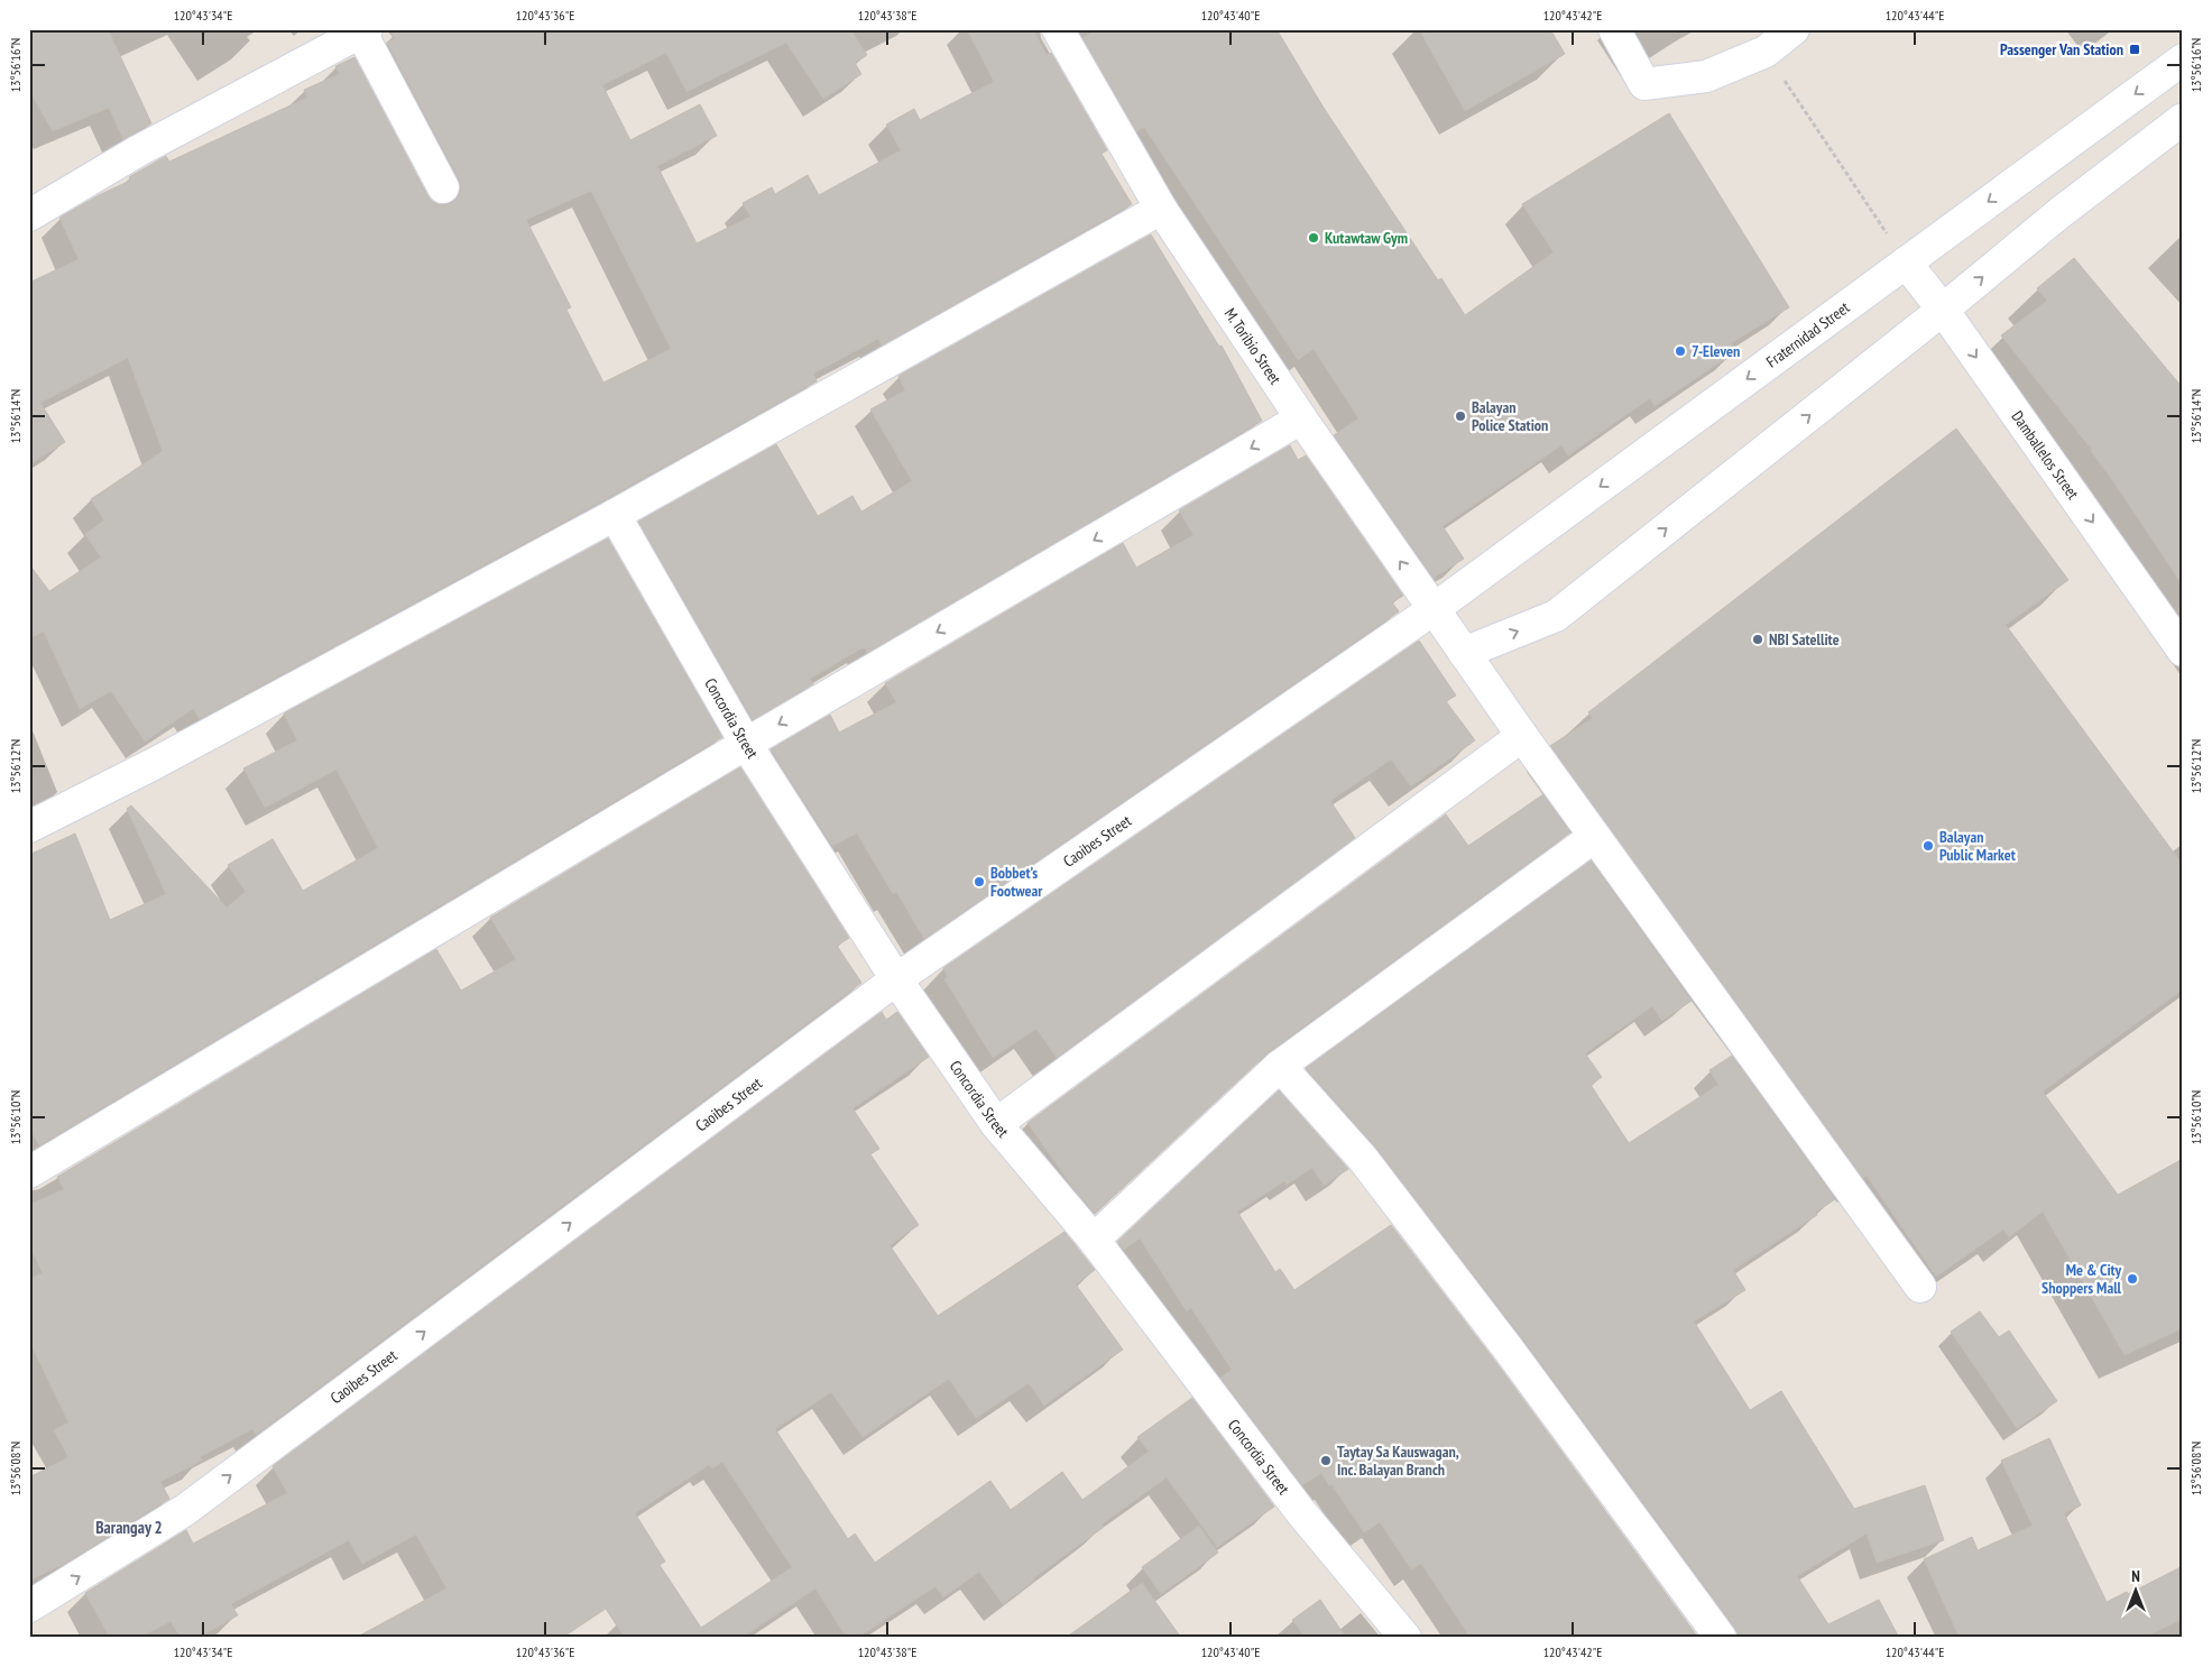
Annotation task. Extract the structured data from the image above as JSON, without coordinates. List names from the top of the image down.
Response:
{
  "streets": {
    "street": [
      "Fraternidad Street",
      "M. Toribio Street",
      "Damballelos Street",
      "Concordia Street",
      "Caoibes Street"
    ]
  },
  "crossings": [
    ["Fraternidad Street", "M. Toribio Street"],
    ["Fraternidad Street", "Damballelos Street"],
    ["Fraternidad Street", "Caoibes Street"],
    ["M. Toribio Street", "Caoibes Street"],
    ["Concordia Street", "Caoibes Street"]
  ],
  "one_way": ["Damballelos Street", "Caoibes Street"],
  "districts": ["Barangay 2"],
  "places": {
    "transit": ["Passenger Van Station"],
    "other": [
      "Kutawtaw Gym",
      "7-Eleven",
      "Balayan Police Station",
      "NBI Satellite",
      "Balayan Public Market",
      "Bobbet’s Footwear",
      "Me & City Shoppers Mall",
      "Taytay Sa Kauswagan, Inc. Balayan Branch"
    ]
  },
  "north": "top",
  "coordinates": [
    "120°43'34\"E",
    "120°43'36\"E",
    "120°43'38\"E",
    "120°43'40\"E",
    "120°43'42\"E",
    "120°43'44\"E",
    "13°56'16\"N",
    "13°56'14\"N",
    "13°56'12\"N",
    "13°56'10\"N",
    "13°56'08\"N"
  ]
}
